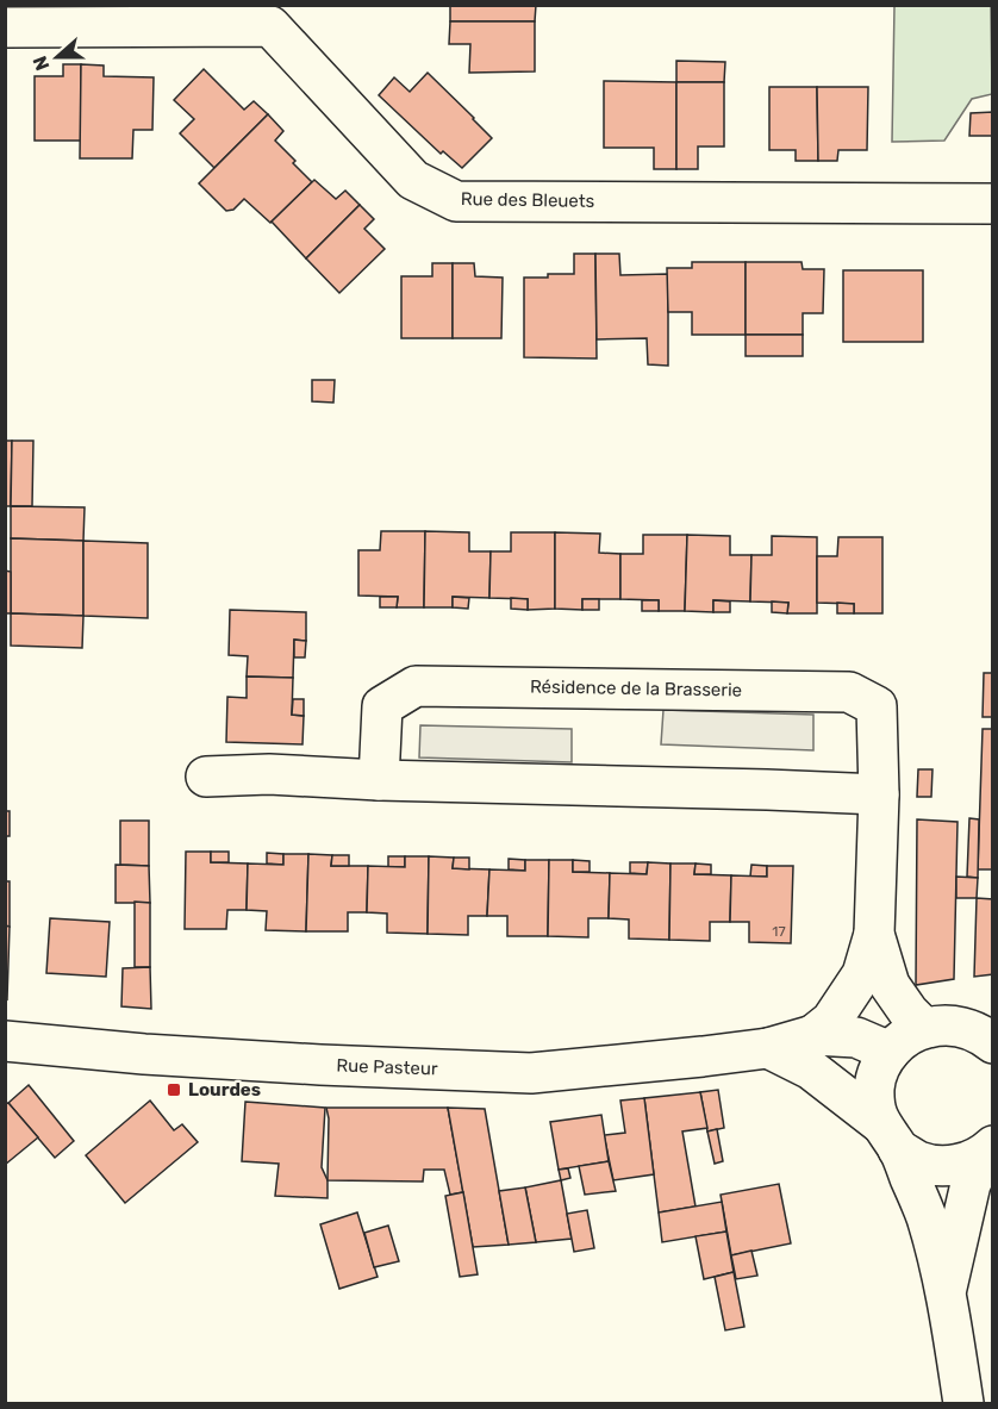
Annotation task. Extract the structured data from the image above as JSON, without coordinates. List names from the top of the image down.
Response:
{
  "streets": {
    "street": ["Rue des Bleuets", "Résidence de la Brasserie", "Rue Pasteur"]
  },
  "places": {
    "transit": ["Lourdes"]
  },
  "house_numbers": ["17"],
  "north": "left"
}
